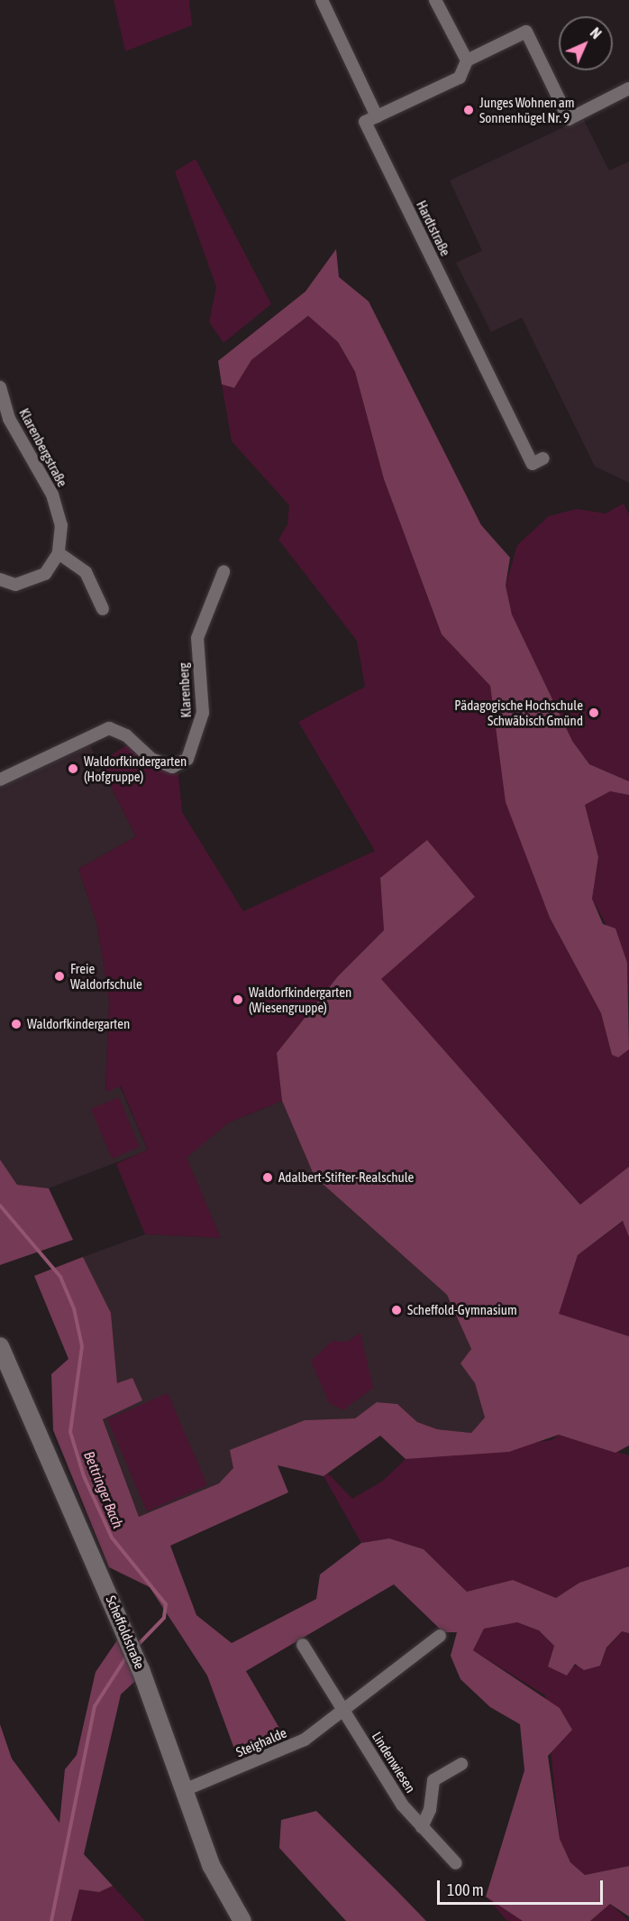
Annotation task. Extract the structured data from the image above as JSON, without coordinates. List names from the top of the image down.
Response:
{
  "streets": {
    "main road": ["Scheffoldstraße"],
    "street": [
      "Hardtstraße",
      "Klarenbergstraße",
      "Klarenberg",
      "Steighalde",
      "Lindenwiesen"
    ]
  },
  "crossings": [
    ["Scheffoldstraße", "Steighalde"],
    ["Steighalde", "Lindenwiesen"]
  ],
  "water": ["Bettringer Bach"],
  "places": [
    "Junges Wohnen am Sonnenhügel Nr. 9",
    "Pädagogische Hochschule Schwäbisch Gmünd",
    "Waldorfkindergarten (Hofgruppe)",
    "Freie Waldorfschule",
    "Waldorfkindergarten (Wiesengruppe)",
    "Waldorfkindergarten",
    "Adalbert-Stifter-Realschule",
    "Scheffold-Gymnasium"
  ],
  "scale_bar": "100 m",
  "north": "top right"
}
